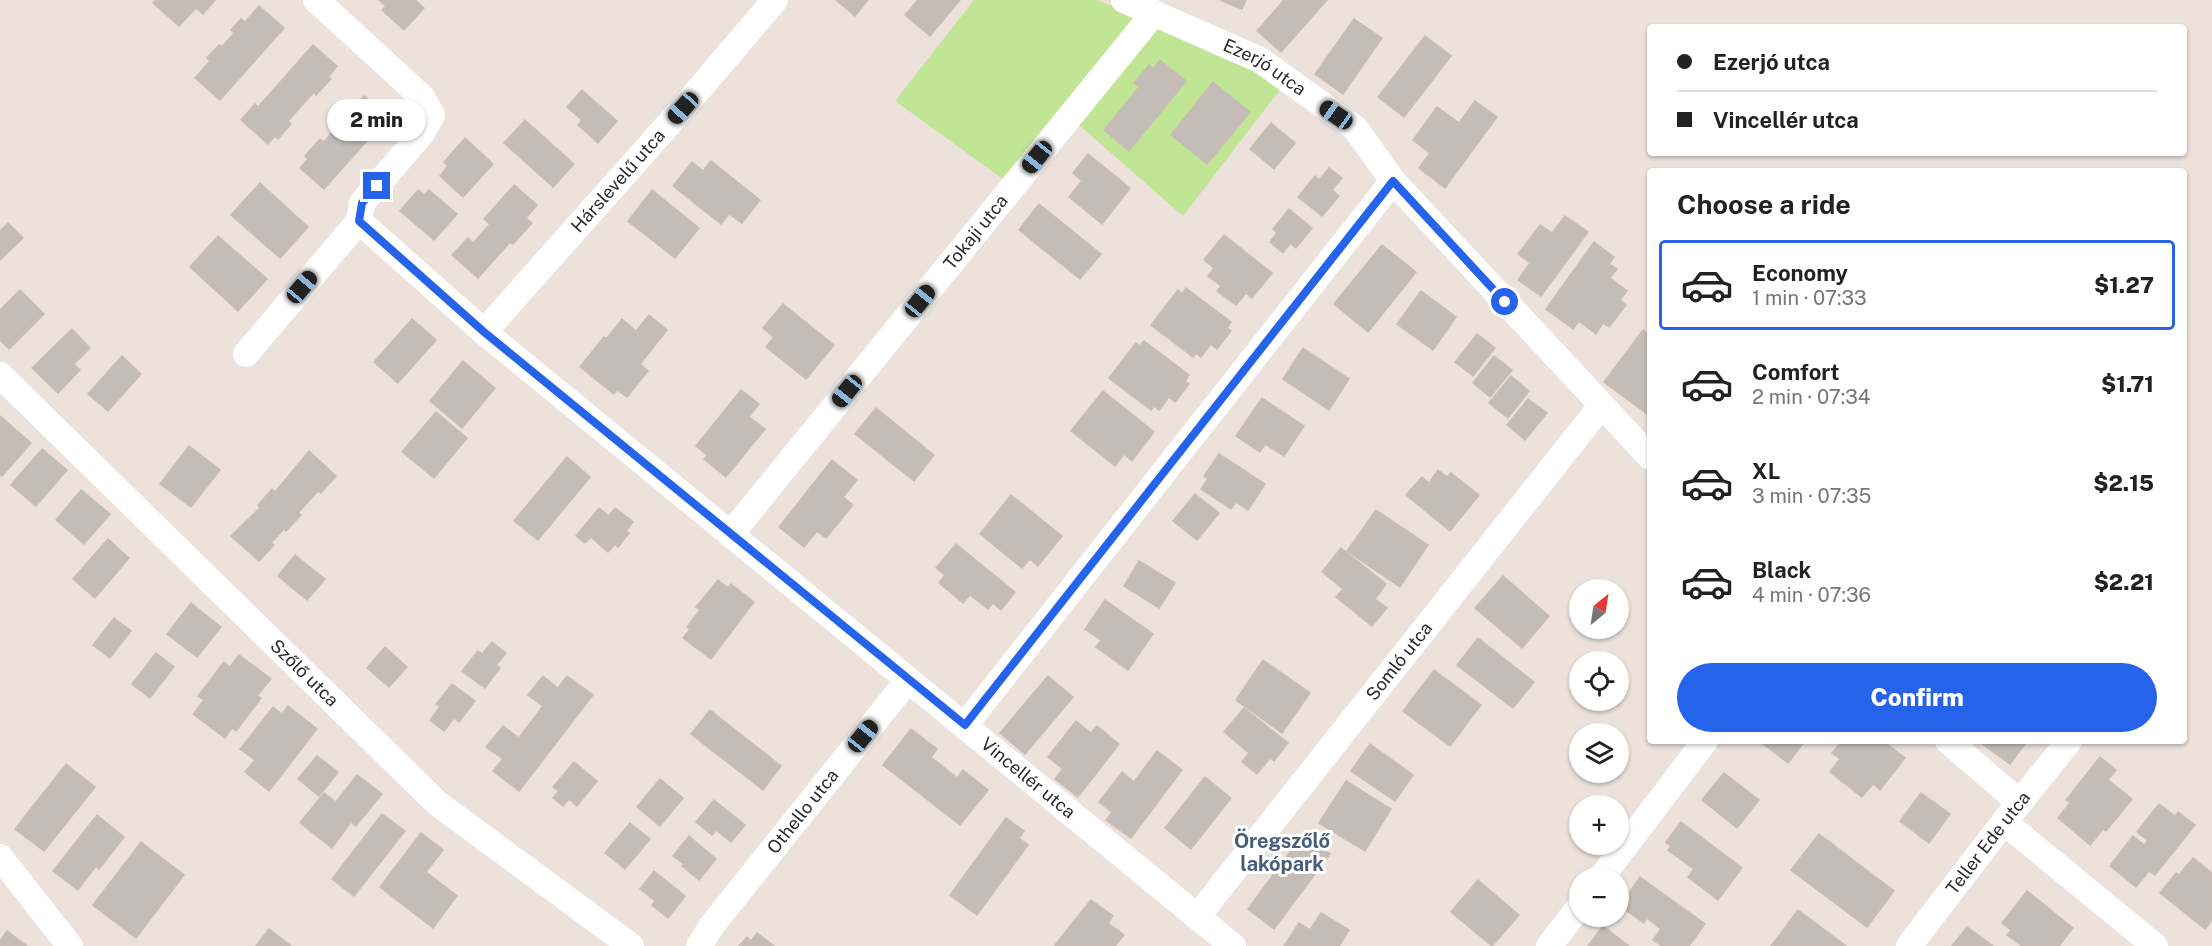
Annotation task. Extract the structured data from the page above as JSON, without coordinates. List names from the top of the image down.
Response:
{
  "streets": {
    "street": [
      "Ezerjó utca",
      "Hárslevelű utca",
      "Tokaji utca",
      "Somló utca",
      "Szőlő utca",
      "Vincellér utca",
      "Othello utca",
      "Teller Ede utca"
    ]
  },
  "crossings": [
    ["Ezerjó utca", "Tokaji utca"],
    ["Ezerjó utca", "Somló utca"],
    ["Hárslevelű utca", "Vincellér utca"],
    ["Tokaji utca", "Vincellér utca"],
    ["Somló utca", "Vincellér utca"],
    ["Vincellér utca", "Othello utca"]
  ],
  "districts": ["Öregszőlő lakópark"],
  "north": "top right",
  "page": {
    "banner": ["Ezerjó utca", "Vincellér utca"],
    "bubble": "2 min",
    "heading": "Choose a ride",
    "list": [
      {
        "name": "Economy",
        "note": "1 min · 07:33",
        "value": "$1.27"
      },
      {
        "name": "Comfort",
        "note": "2 min · 07:34",
        "value": "$1.71"
      },
      {
        "name": "XL",
        "note": "3 min · 07:35",
        "value": "$2.15"
      },
      {
        "name": "Black",
        "note": "4 min · 07:36",
        "value": "$2.21"
      }
    ],
    "map_buttons": ["+", "−"],
    "buttons": "Confirm"
  }
}
